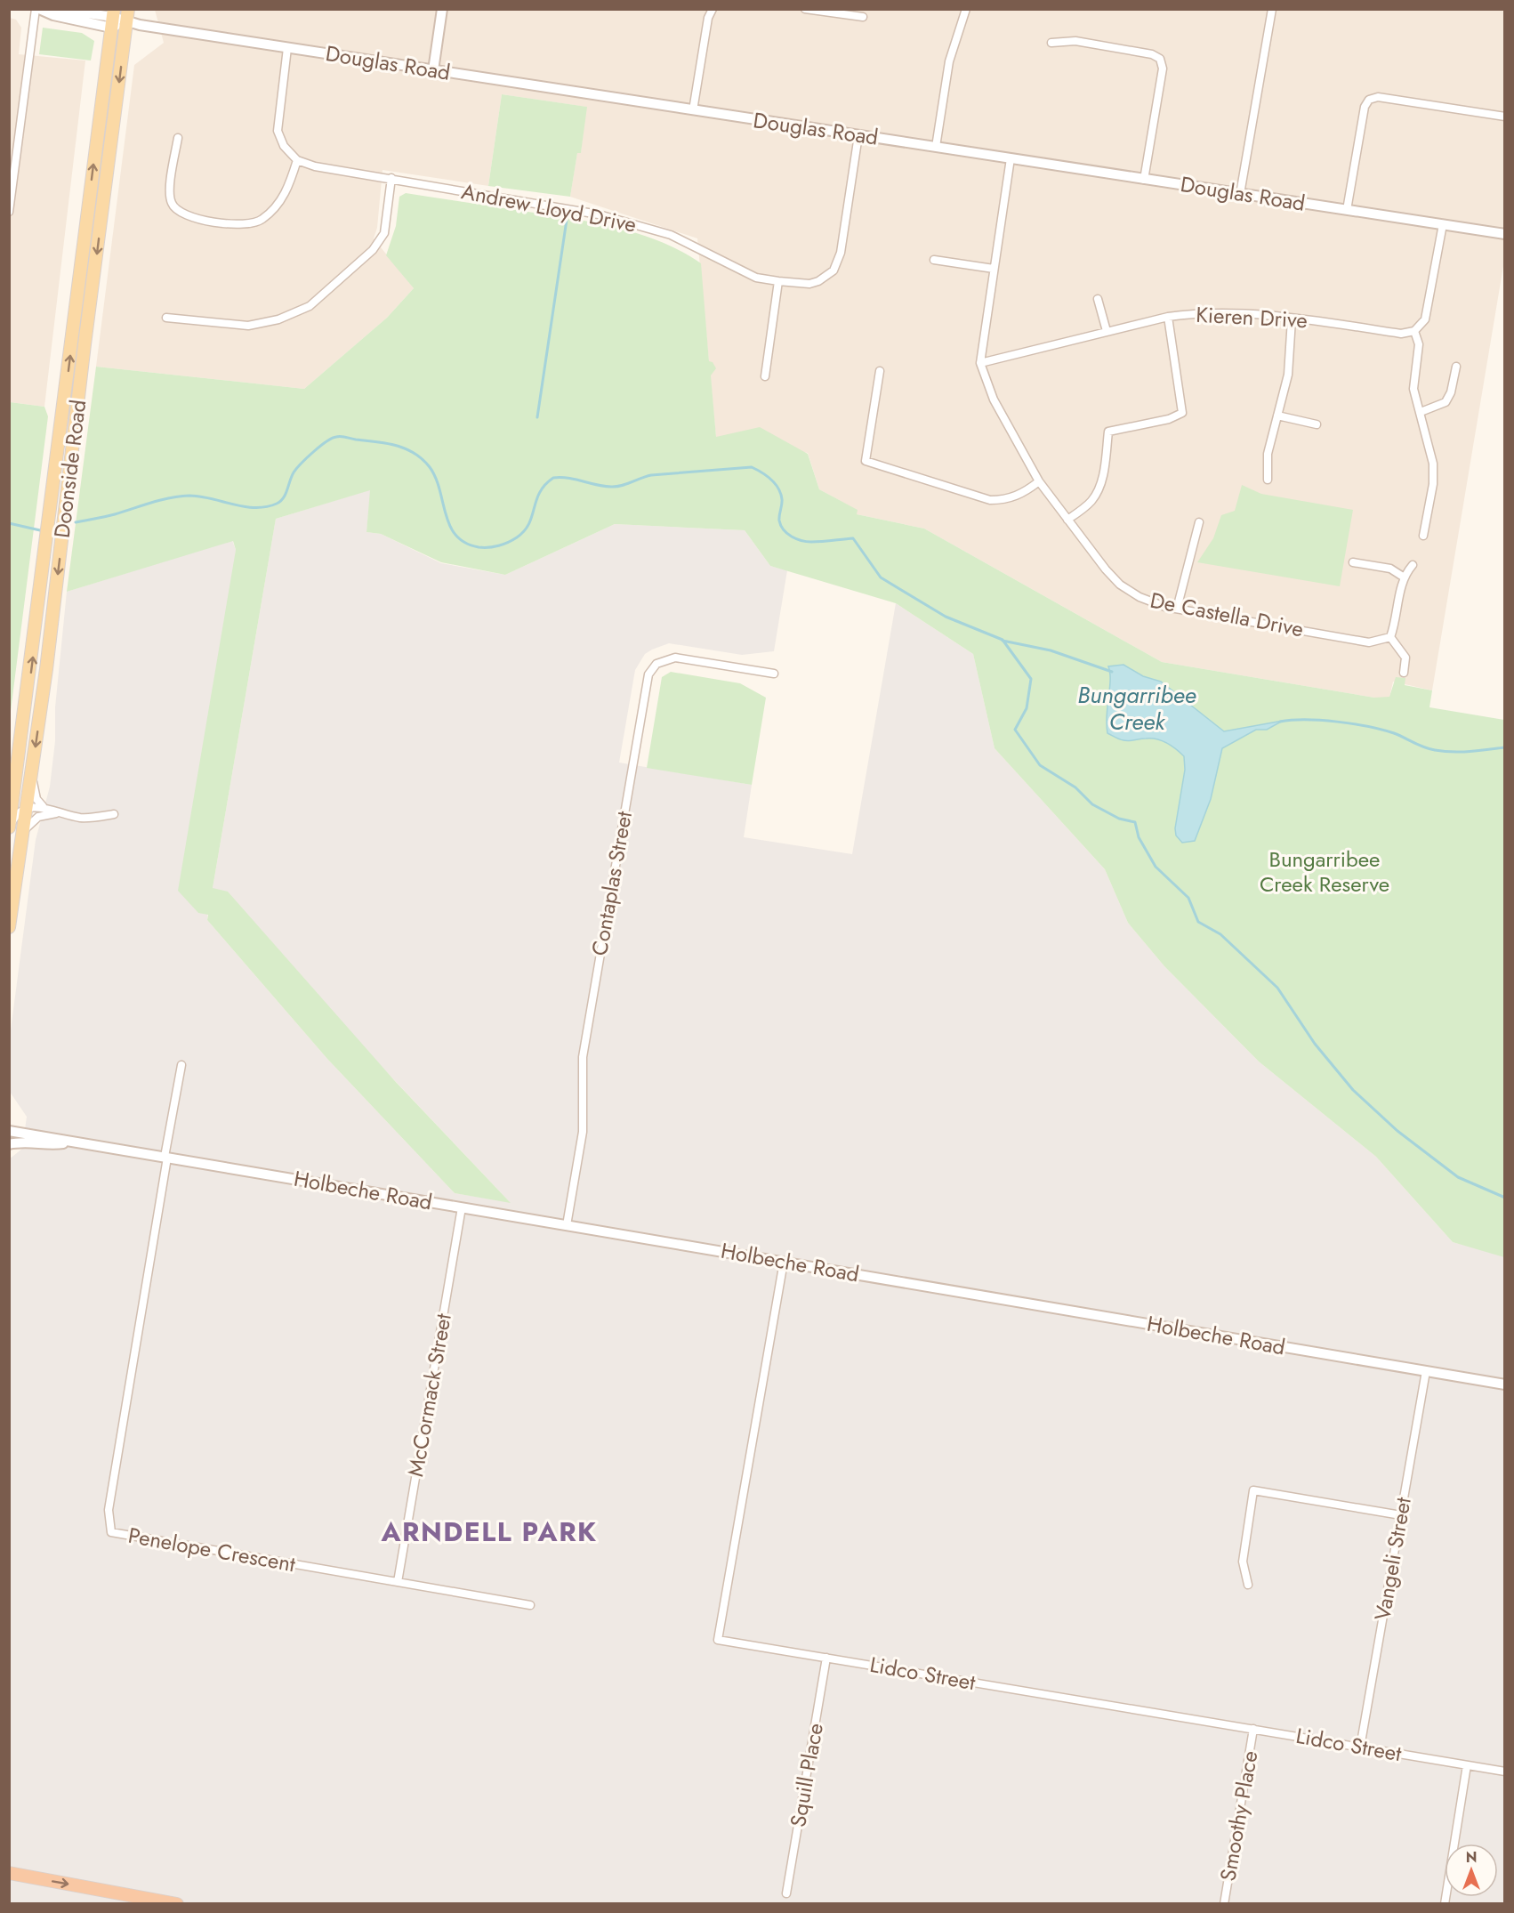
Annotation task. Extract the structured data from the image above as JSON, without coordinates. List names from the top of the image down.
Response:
{
  "streets": {
    "main road": ["Doonside Road"],
    "street": [
      "Douglas Road",
      "Andrew Lloyd Drive",
      "Kieren Drive",
      "De Castella Drive",
      "Contaplas Street",
      "Holbeche Road",
      "McCormack Street",
      "Penelope Crescent",
      "Vangeli Street",
      "Lidco Street",
      "Squill Place",
      "Smoothy Place"
    ]
  },
  "crossings": [
    ["Douglas Road", "Andrew Lloyd Drive"],
    ["Douglas Road", "Doonside Road"],
    ["Douglas Road", "De Castella Drive"],
    ["Kieren Drive", "De Castella Drive"],
    ["Contaplas Street", "Holbeche Road"],
    ["Holbeche Road", "McCormack Street"],
    ["Holbeche Road", "Penelope Crescent"],
    ["Holbeche Road", "Vangeli Street"],
    ["Holbeche Road", "Lidco Street"],
    ["McCormack Street", "Penelope Crescent"],
    ["Vangeli Street", "Lidco Street"],
    ["Lidco Street", "Squill Place"],
    ["Lidco Street", "Smoothy Place"]
  ],
  "districts": ["ARNDELL PARK"],
  "water": ["Bungarribee Creek"],
  "parks": ["Bungarribee Creek Reserve"],
  "north": "top"
}
